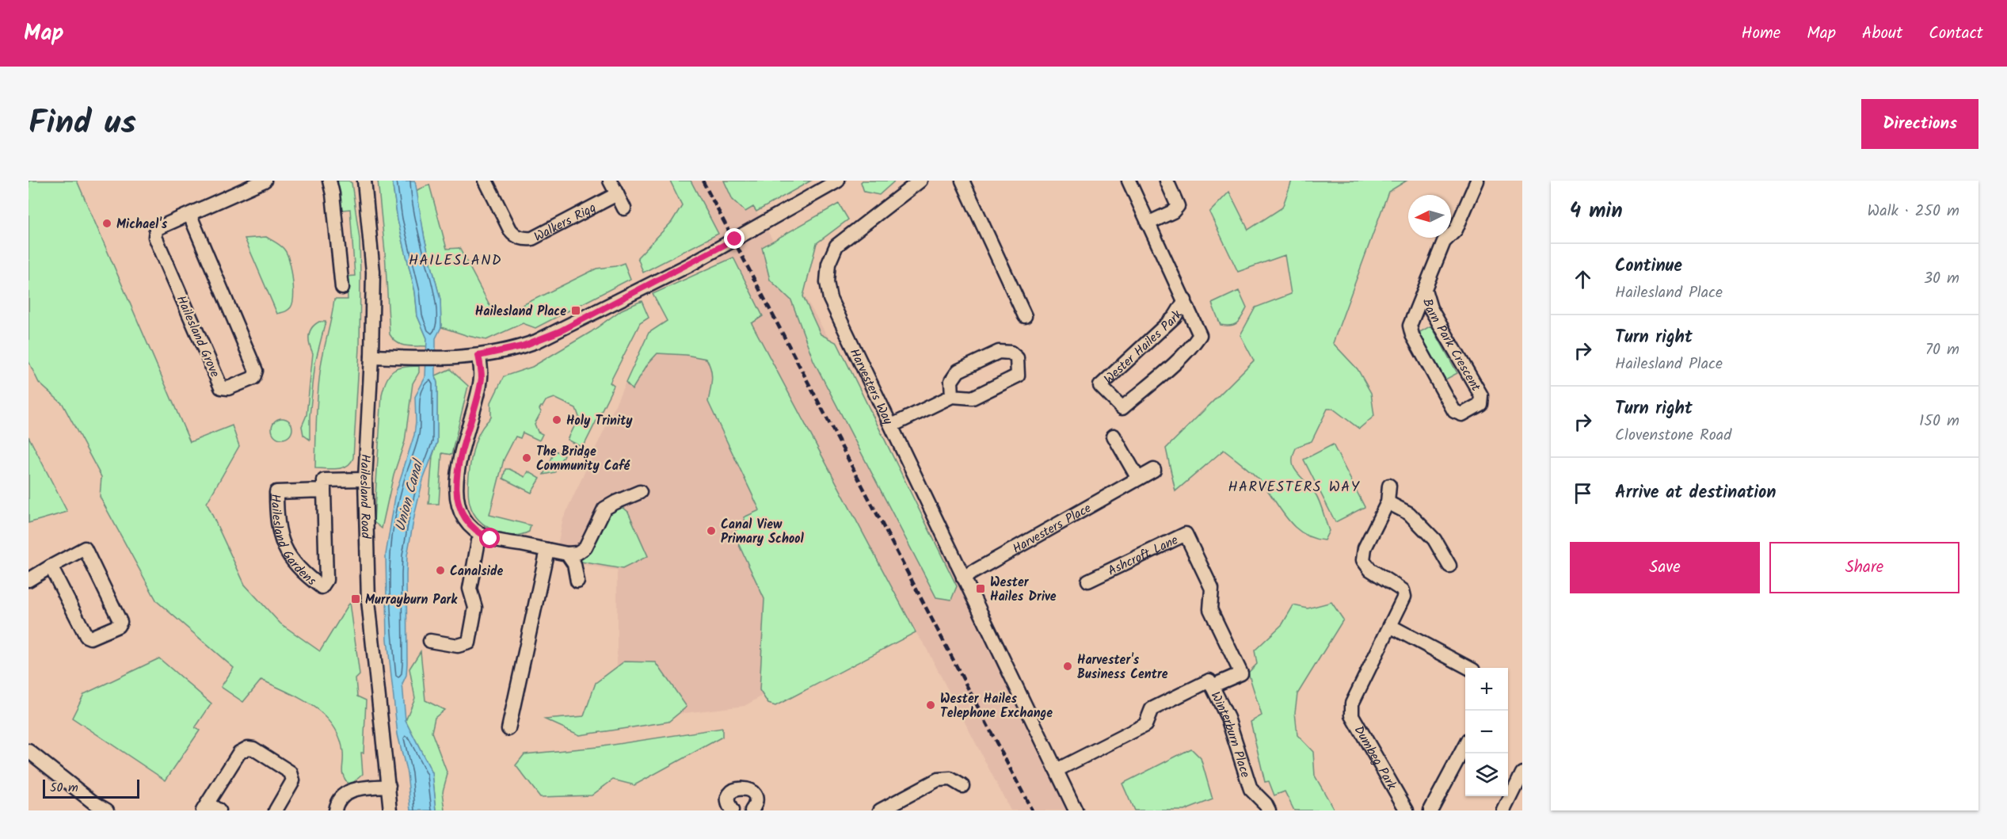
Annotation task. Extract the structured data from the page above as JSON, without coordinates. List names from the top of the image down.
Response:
{
  "streets": {
    "street": [
      "Walkers Rigg",
      "Hailesland Grove",
      "Barn Park Crescent",
      "Wester Hailes Park",
      "Harvesters Way",
      "Hailesland Road",
      "Harvesters Place",
      "Hailesland Gardens",
      "Ashcroft Lane",
      "Winterburn Place",
      "Dumbeg Park"
    ]
  },
  "crossings": [
    ["Harvesters Way", "Harvesters Place"],
    ["Ashcroft Lane", "Winterburn Place"]
  ],
  "districts": ["HAILESLAND", "HARVESTERS WAY"],
  "water": ["Union Canal"],
  "places": {
    "other": [
      "Michael's",
      "Holy Trinity",
      "The Bridge Community Café",
      "Canal View Primary School",
      "Canalside",
      "Harvester's Business Centre",
      "Wester Hailes Telephone Exchange"
    ],
    "transit": ["Hailesland Place", "Wester Hailes Drive", "Murrayburn Park"]
  },
  "scale_bar": "50 m",
  "north": "left",
  "page": {
    "header": "Map",
    "nav": [
      "Home",
      "Map",
      "About",
      "Contact"
    ],
    "title": "Find us",
    "buttons": [
      "Directions",
      ["Save", "Share"]
    ],
    "heading": ["4 min", "Walk · 250 m"],
    "list": [
      ["Continue", "Hailesland Place", "30 m"],
      ["Turn right", "Hailesland Place", "70 m"],
      ["Turn right", "Clovenstone Road", "150 m"],
      "Arrive at destination"
    ],
    "map_buttons": ["+", "−"],
    "scale": "50 m"
  }
}
